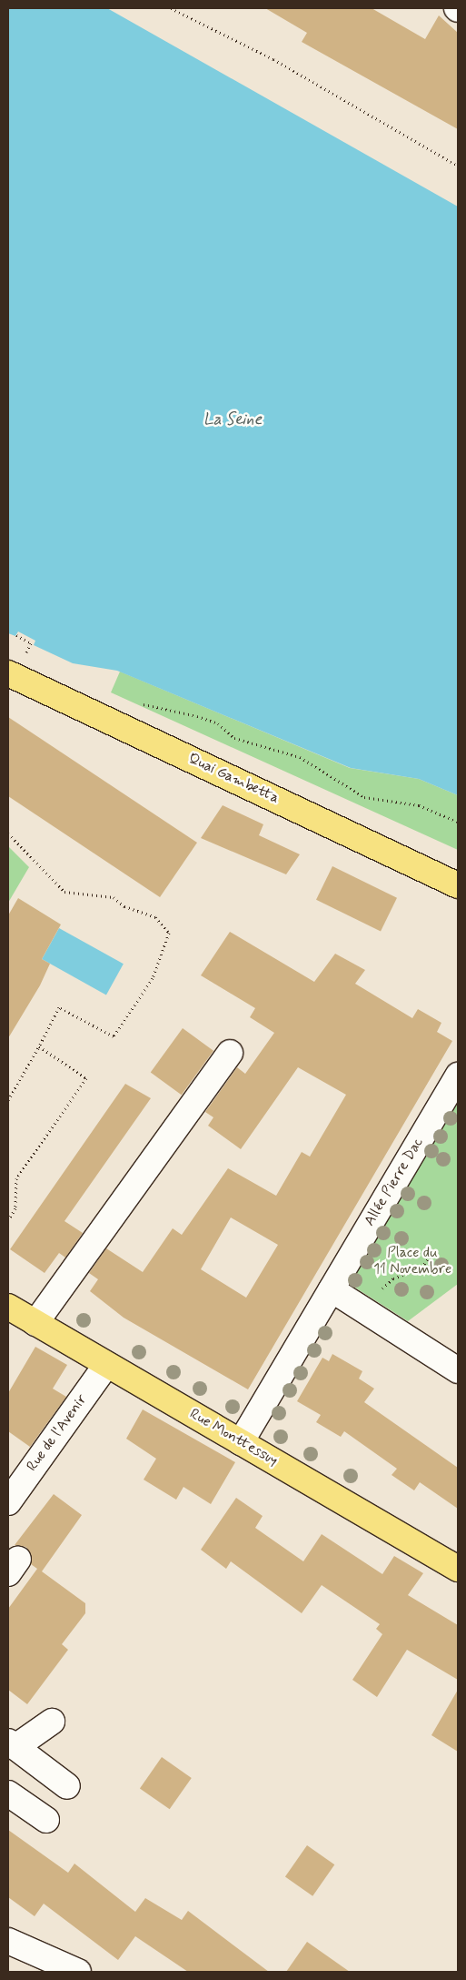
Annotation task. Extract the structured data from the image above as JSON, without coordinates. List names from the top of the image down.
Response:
{
  "streets": {
    "main road": ["Quai Gambetta", "Rue Monttessuy"],
    "street": ["Allée Pierre Dac", "Rue de l'Avenir"]
  },
  "crossings": [
    ["Allée Pierre Dac", "Rue Monttessuy"],
    ["Rue de l'Avenir", "Rue Monttessuy"]
  ],
  "water": ["La Seine"],
  "parks": ["Place du 11 Novembre"]
}
